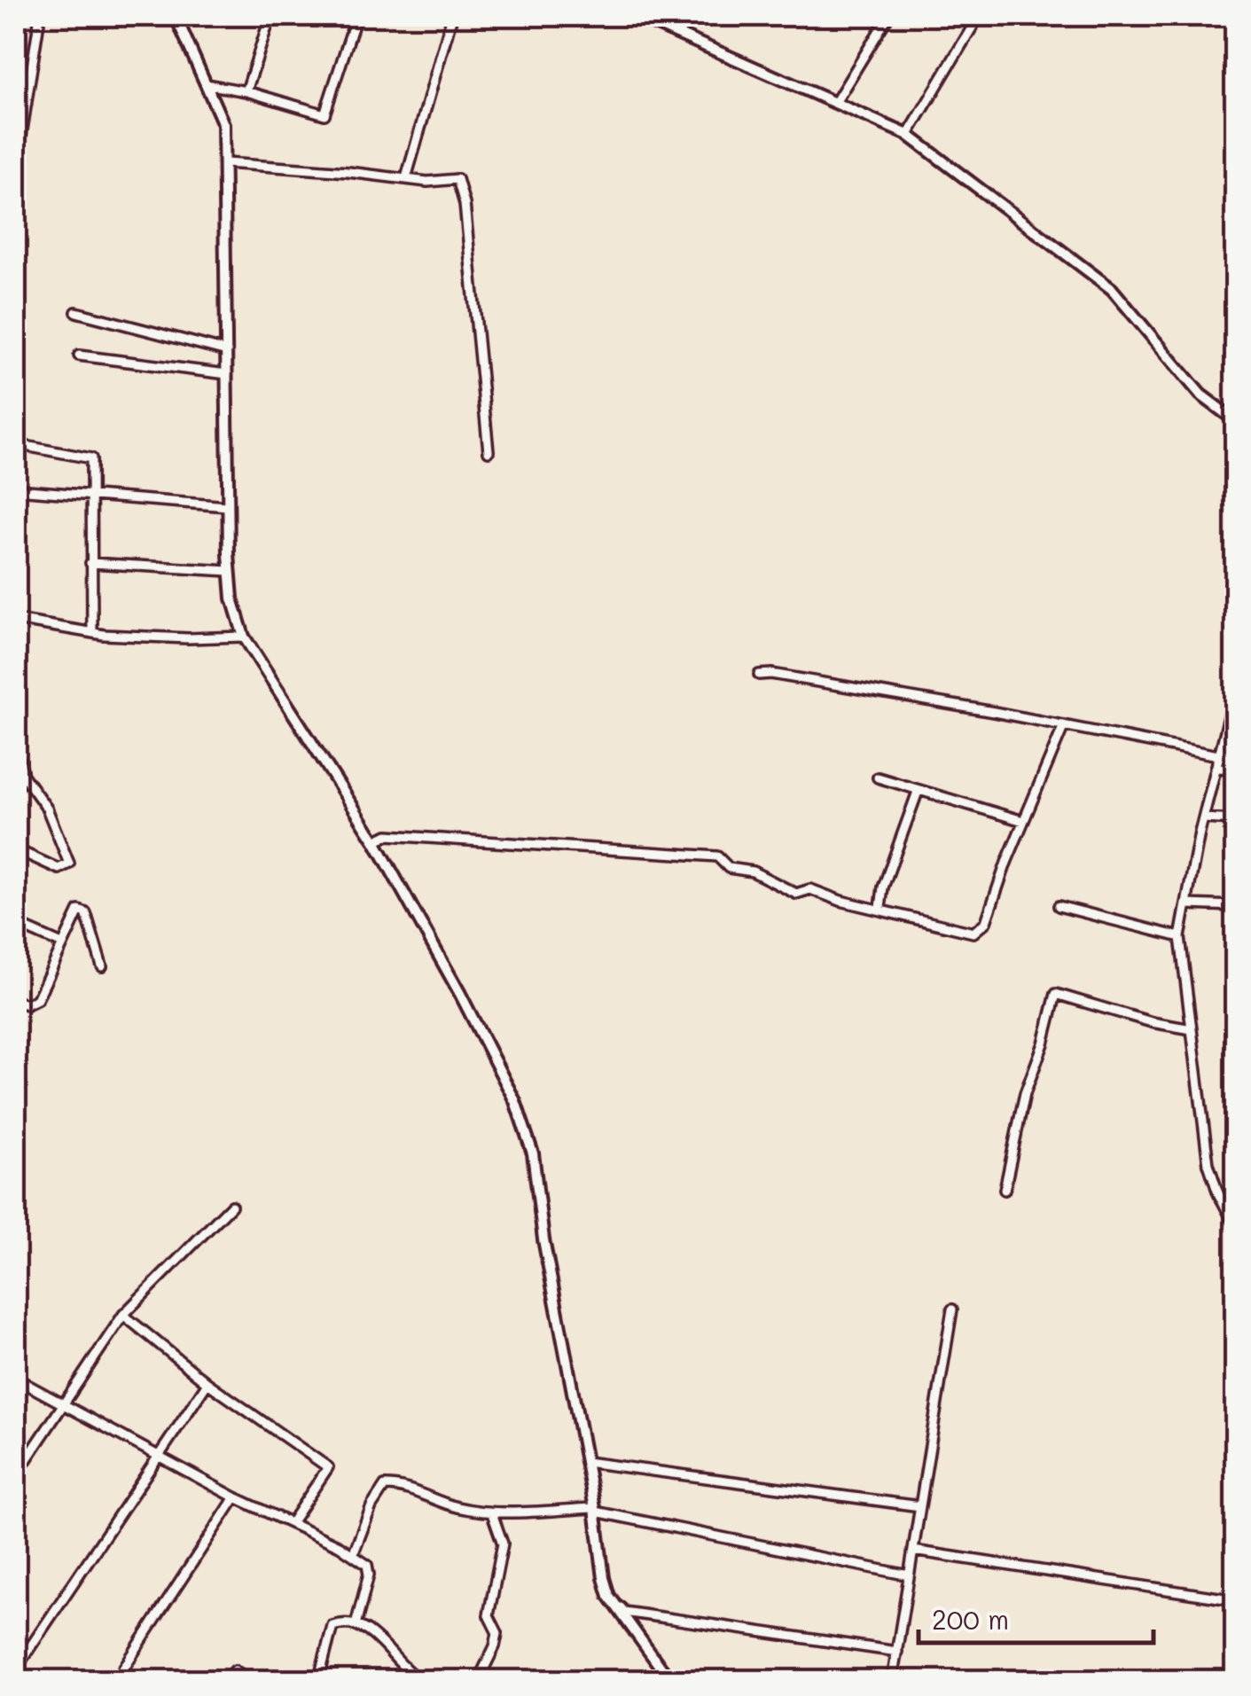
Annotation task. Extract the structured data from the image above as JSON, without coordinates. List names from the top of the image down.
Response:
{
  "scale_bar": "200 m"
}
